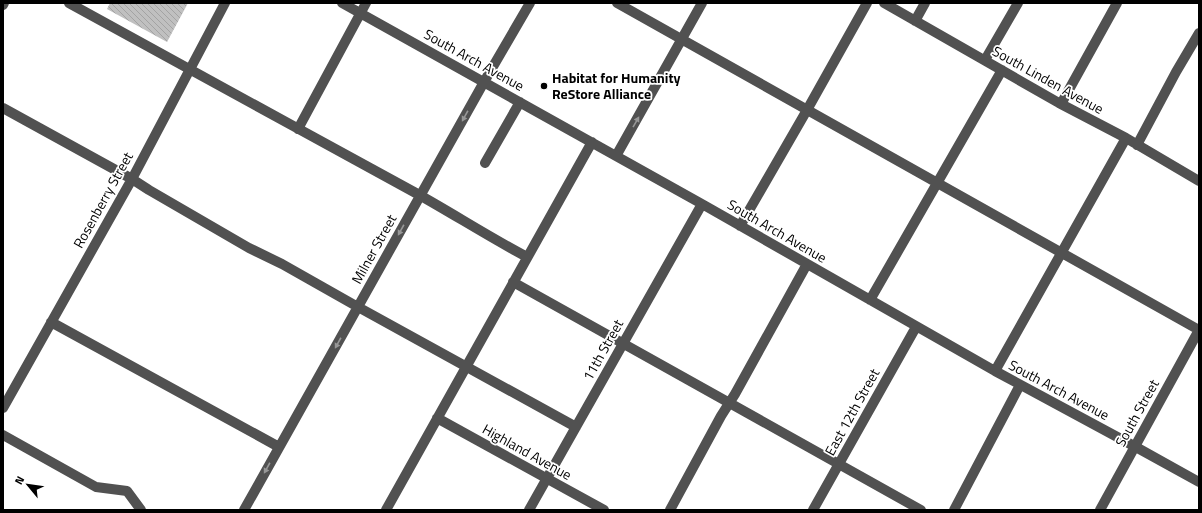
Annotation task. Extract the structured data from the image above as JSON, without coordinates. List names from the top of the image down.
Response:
{
  "streets": {
    "street": [
      "South Arch Avenue",
      "South Linden Avenue",
      "Rosenberry Street",
      "Milner Street",
      "11th Street",
      "East 12th Street",
      "South Street",
      "Highland Avenue"
    ]
  },
  "crossings": [
    ["South Arch Avenue", "Milner Street"],
    ["South Arch Avenue", "11th Street"],
    ["South Arch Avenue", "East 12th Street"],
    ["South Arch Avenue", "South Street"],
    ["11th Street", "Highland Avenue"]
  ],
  "one_way": ["Milner Street"],
  "places": ["Habitat for Humanity ReStore Alliance"],
  "north": "top left"
}
